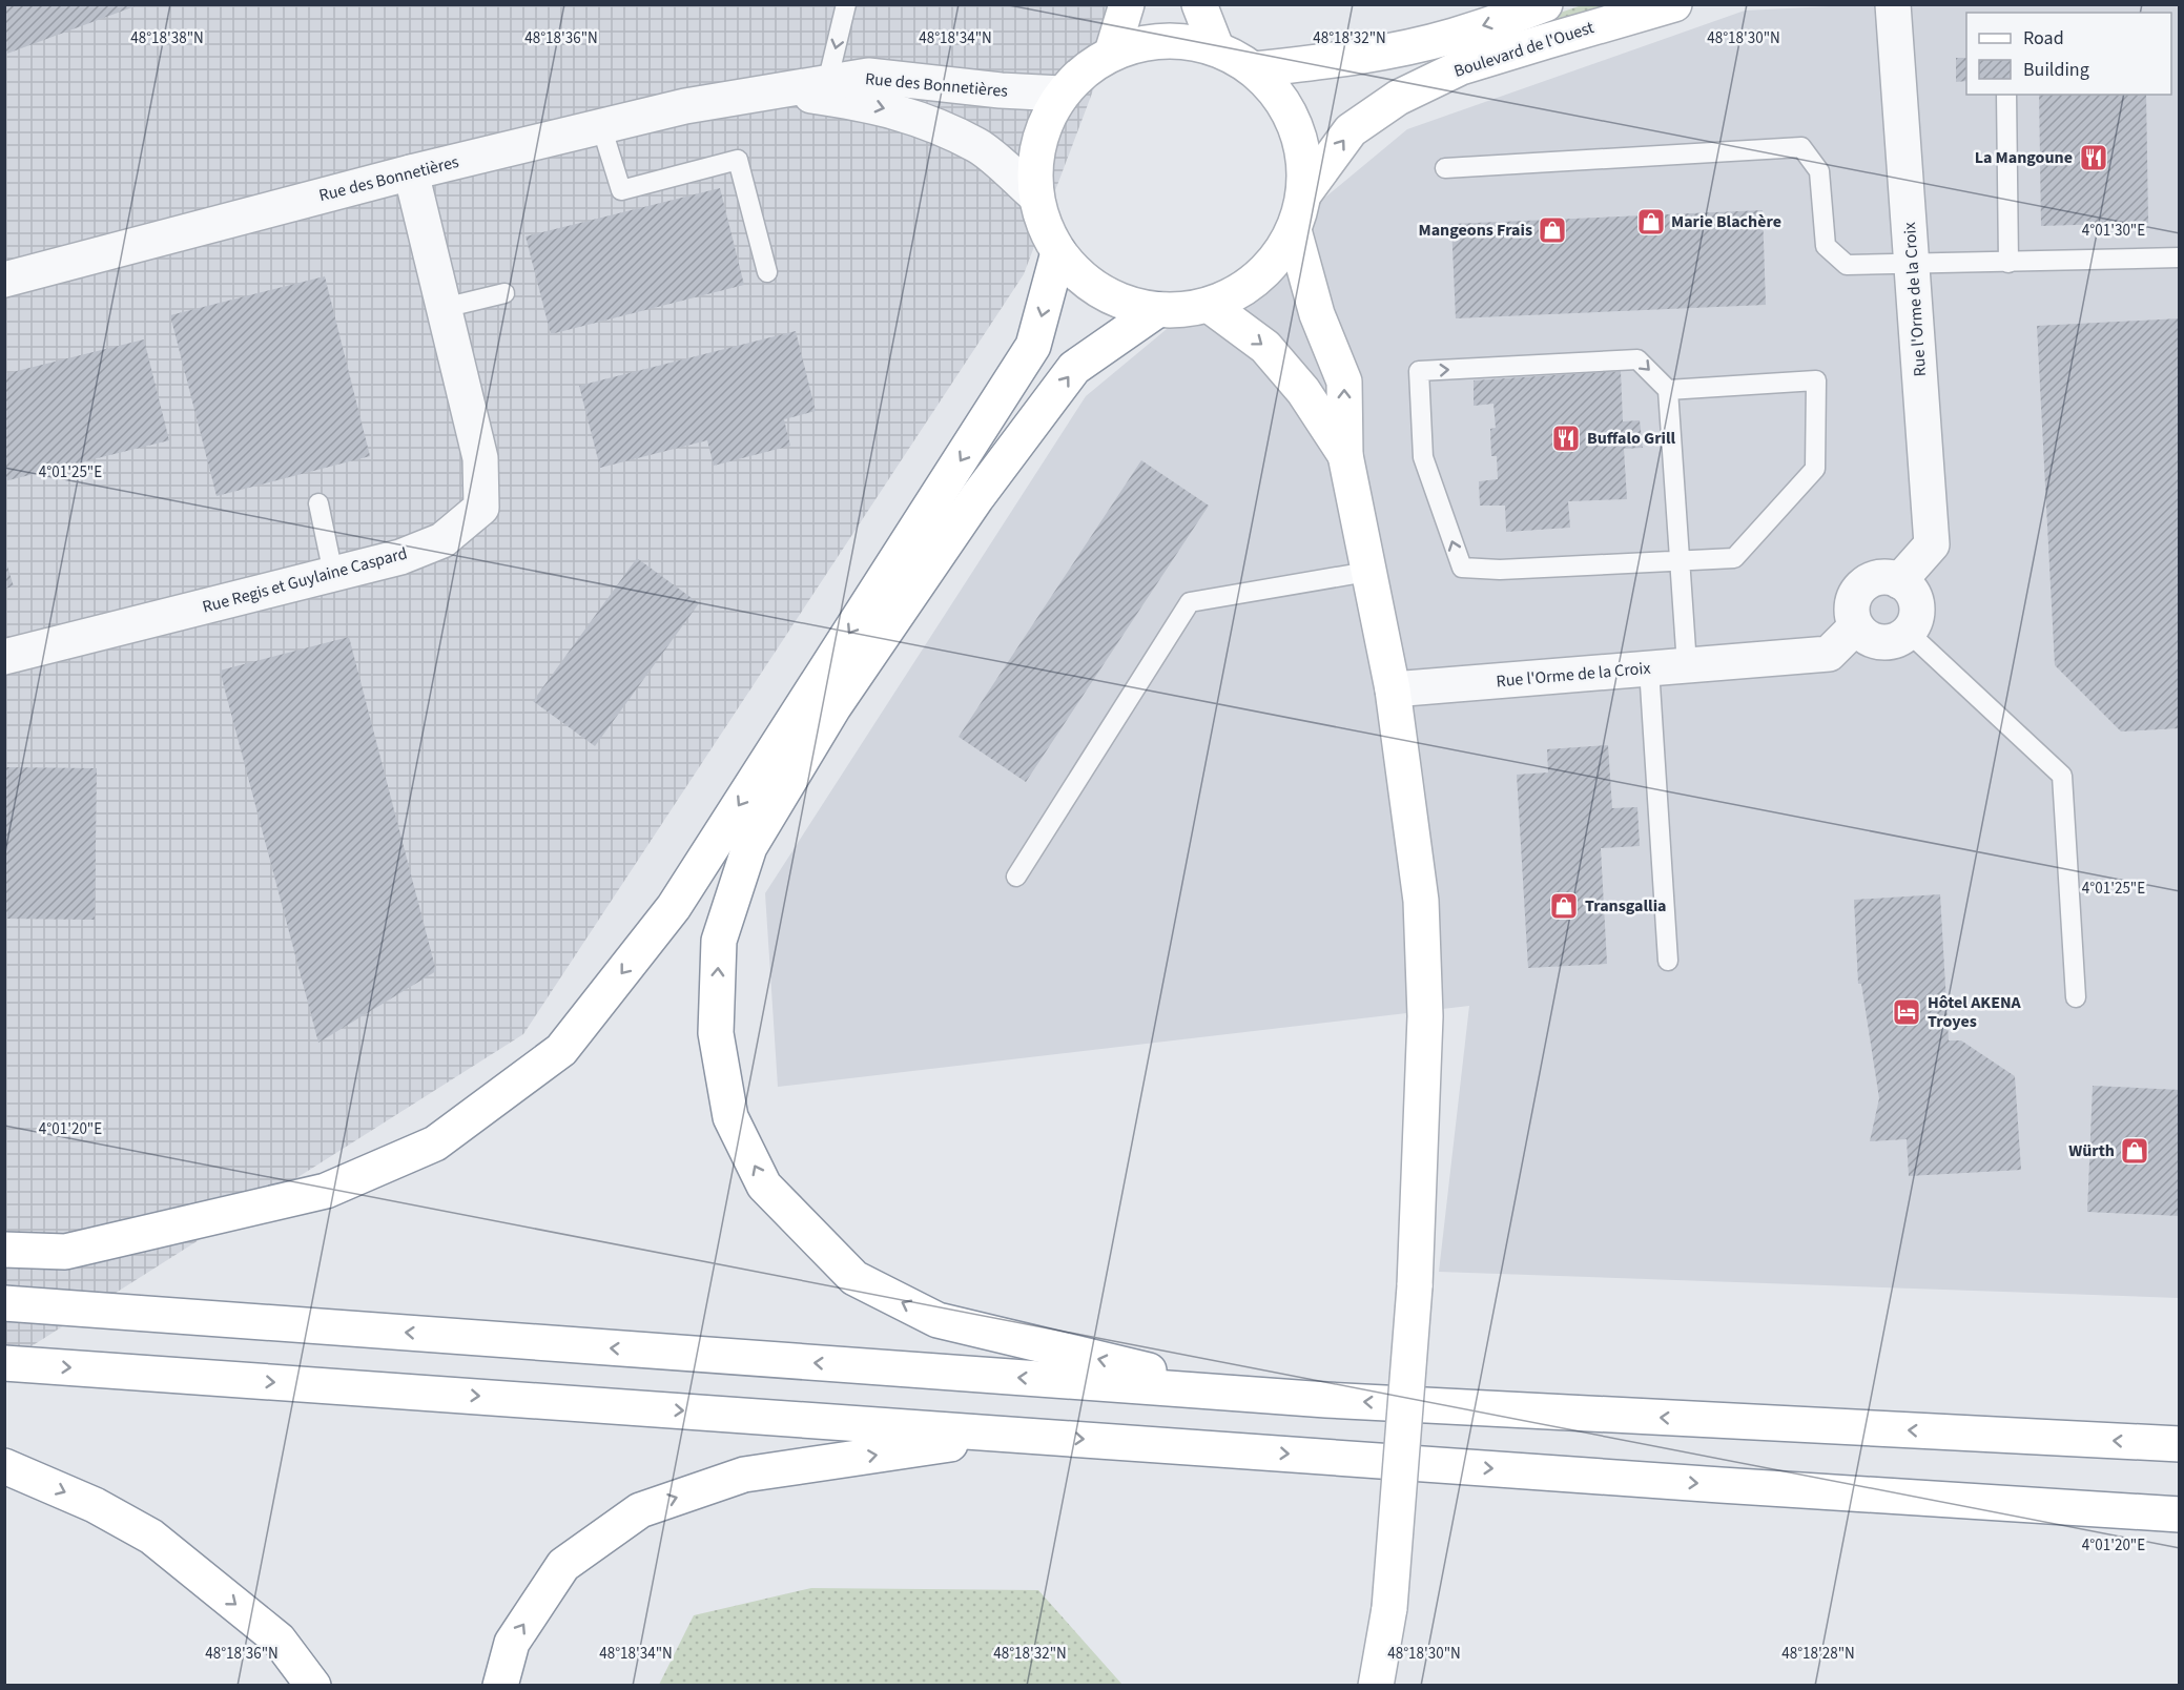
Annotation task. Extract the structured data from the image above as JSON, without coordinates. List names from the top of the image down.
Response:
{
  "streets": {
    "main road": ["Boulevard de l'Ouest"],
    "street": ["Rue des Bonnetières", "Rue l'Orme de la Croix", "Rue Regis et Guylaine Caspard"]
  },
  "crossings": [
    ["Rue des Bonnetières", "Rue Regis et Guylaine Caspard"]
  ],
  "places": {
    "restaurant": ["La Mangoune", "Buffalo Grill"],
    "shop": [
      "Marie Blachère",
      "Mangeons Frais",
      "Transgallia",
      "Würth"
    ],
    "hotel": ["Hôtel AKENA Troyes"]
  },
  "legend": ["Road", "Building"],
  "coordinates": [
    "48°18'38\"N",
    "48°18'36\"N",
    "48°18'34\"N",
    "48°18'32\"N",
    "48°18'30\"N",
    "4°01'30\"E",
    "4°01'25\"E",
    "4°01'20\"E",
    "48°18'28\"N"
  ]
}
